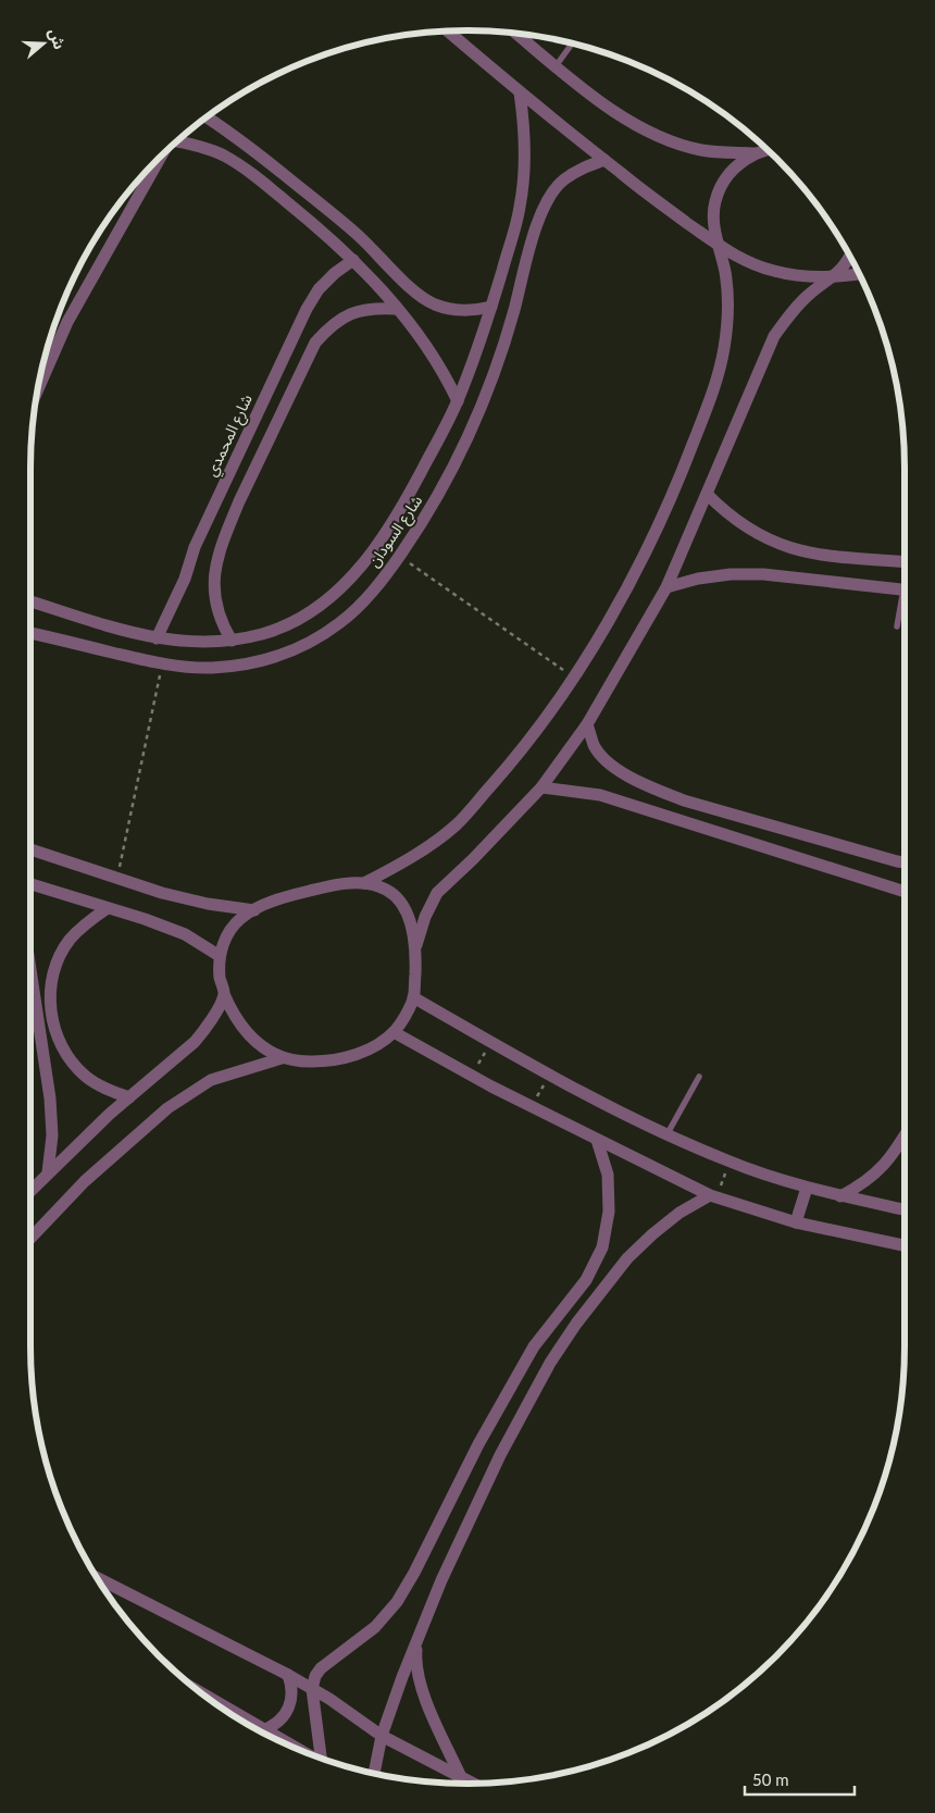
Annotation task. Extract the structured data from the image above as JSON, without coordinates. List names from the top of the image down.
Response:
{
  "streets": {
    "street": ["شارع المحمدي", "شارع السودان"]
  },
  "crossings": [
    ["شارع المحمدي", "شارع السودان"]
  ],
  "scale_bar": "50 m",
  "north": "right"
}
